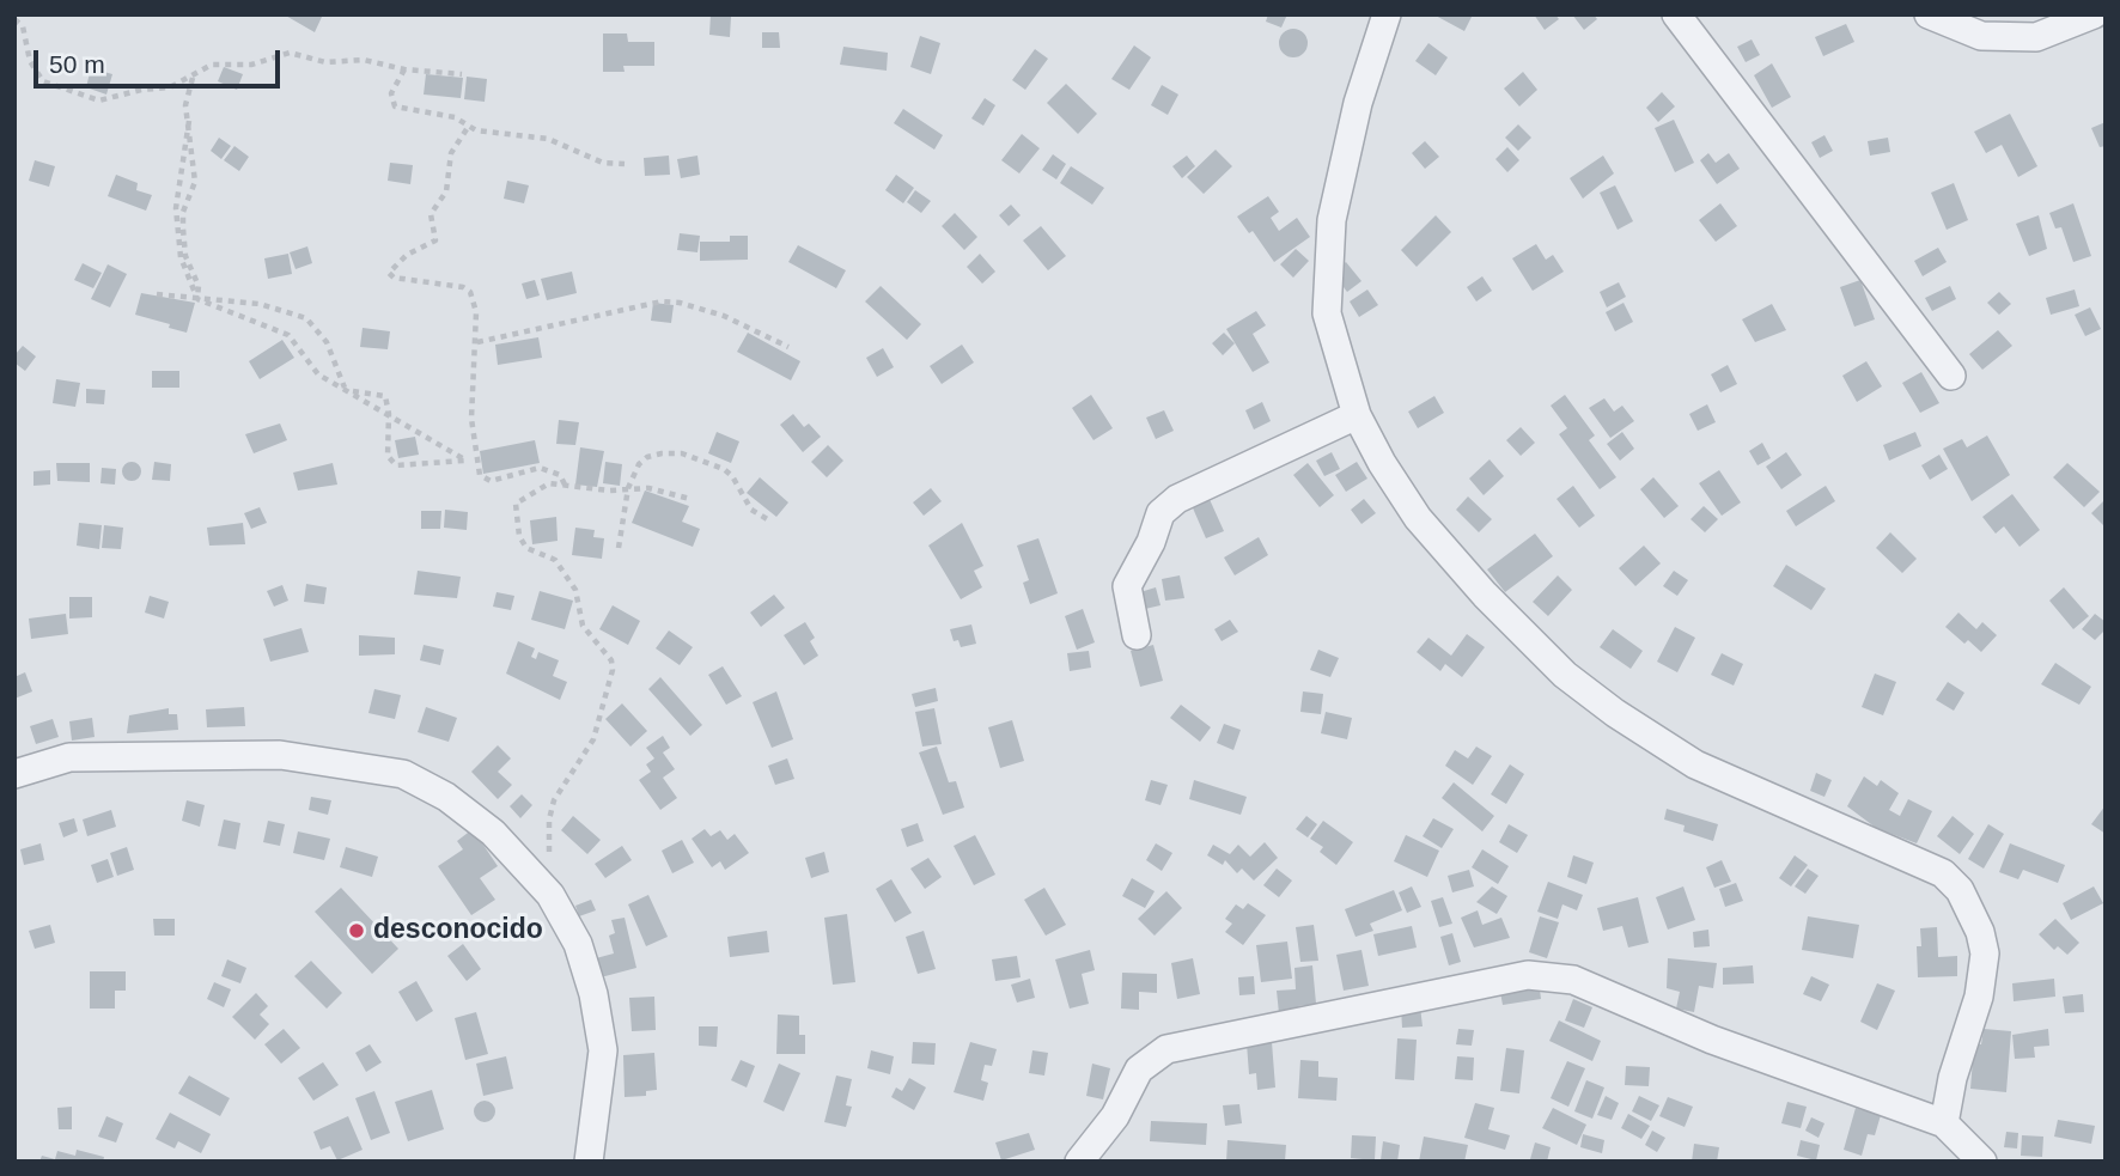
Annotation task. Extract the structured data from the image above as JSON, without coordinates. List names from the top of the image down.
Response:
{
  "places": ["desconocido"],
  "scale_bar": "50 m"
}
